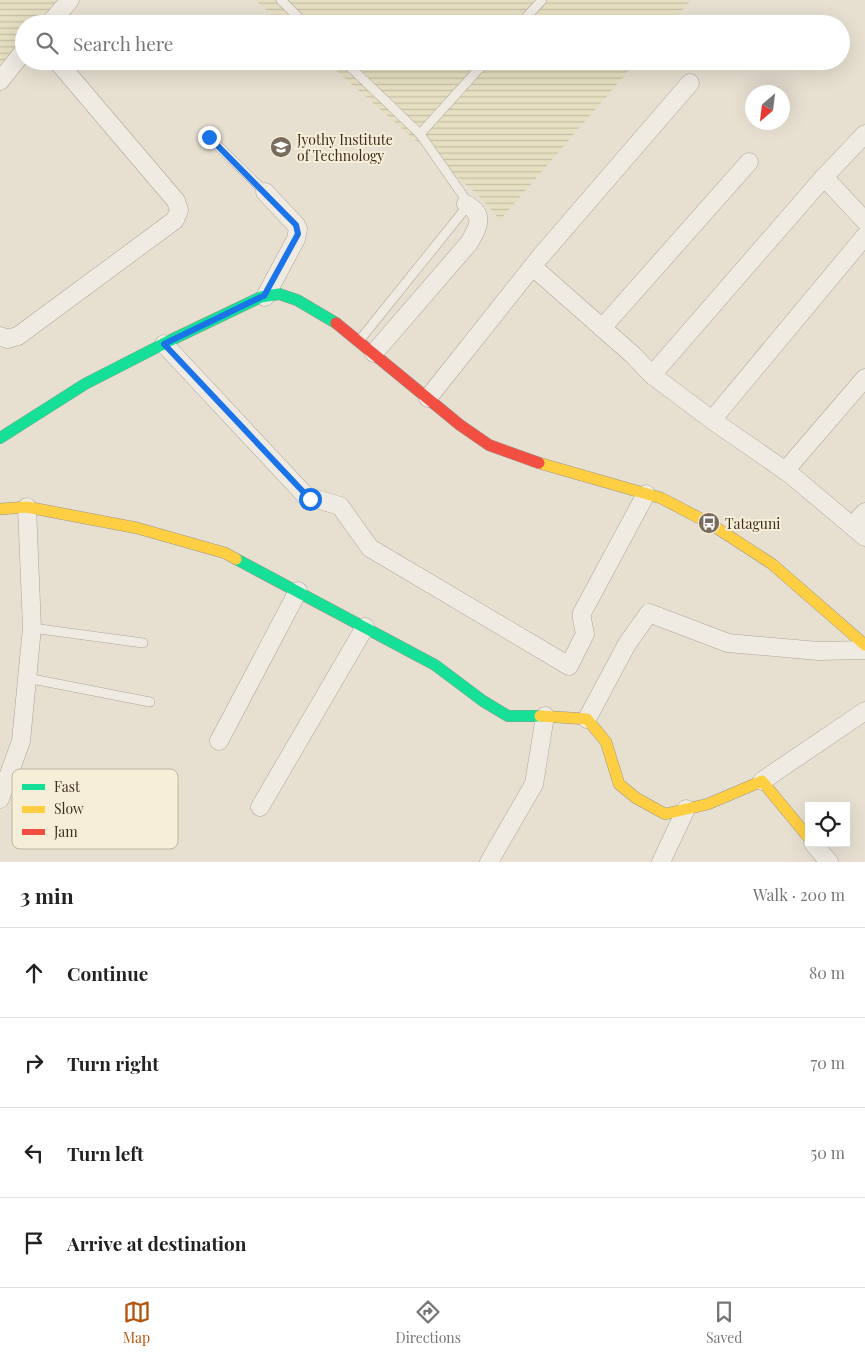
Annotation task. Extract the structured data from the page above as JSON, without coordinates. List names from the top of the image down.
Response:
{
  "places": {
    "school or university": ["Jyothy Institute of Technology"],
    "bus stop": ["Tataguni"]
  },
  "legend": ["Fast", "Slow", "Jam"],
  "north": "bottom left",
  "page": {
    "search": "Search here",
    "heading": ["3 min", "Walk · 200 m"],
    "list": [
      ["Continue", "80 m"],
      ["Turn right", "70 m"],
      ["Turn left", "50 m"],
      "Arrive at destination"
    ],
    "nav": ["Map", "Directions", "Saved"]
  }
}
